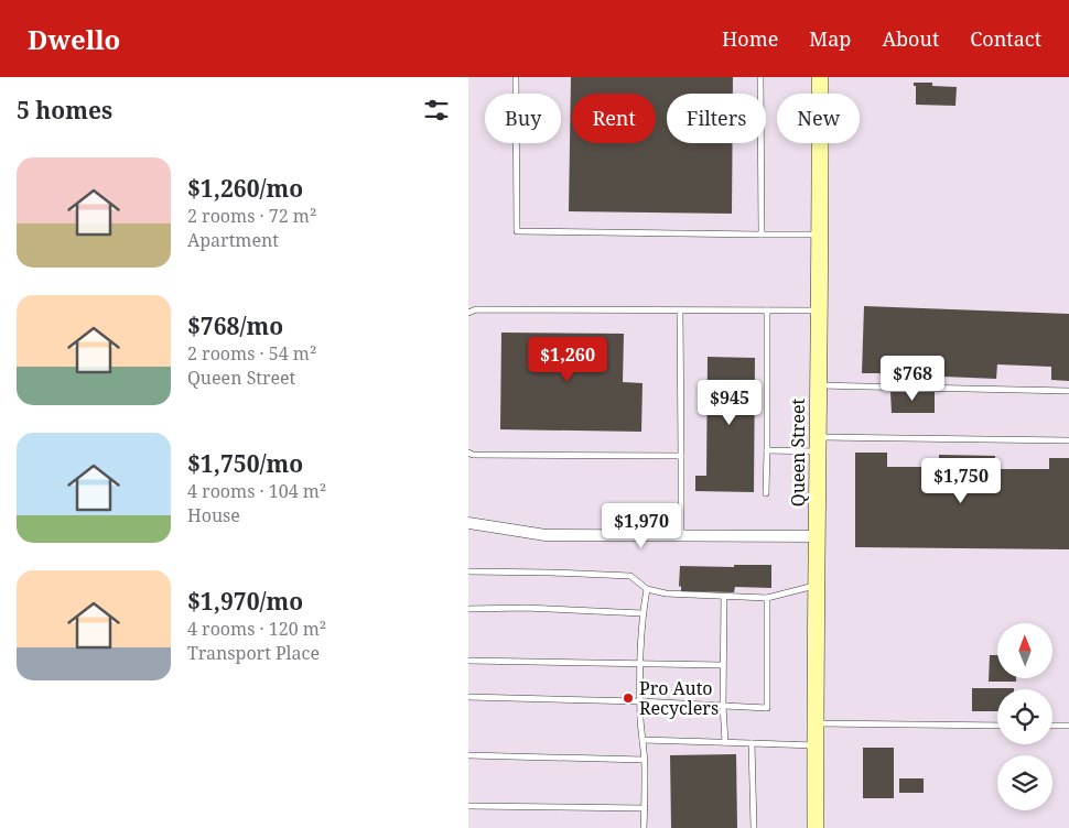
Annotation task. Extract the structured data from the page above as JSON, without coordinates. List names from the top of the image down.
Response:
{
  "streets": {
    "street": ["Queen Street"]
  },
  "places": ["Pro Auto Recyclers"],
  "north": "top",
  "page": {
    "header": "Dwello",
    "nav": [
      "Home",
      "Map",
      "About",
      "Contact"
    ],
    "heading": "5 homes",
    "chip": [
      "Buy",
      "Rent",
      "Filters",
      "New"
    ],
    "list": [
      {
        "name": "$1,260/mo",
        "note": "2 rooms · 72 m² · Apartment"
      },
      {
        "name": "$768/mo",
        "note": "2 rooms · 54 m² · Queen Street"
      },
      {
        "name": "$1,750/mo",
        "note": "4 rooms · 104 m² · House"
      },
      {
        "name": "$1,970/mo",
        "note": "4 rooms · 120 m² · Transport Place"
      }
    ],
    "price": [
      "$1,260",
      "$768",
      "$945",
      "$1,750",
      "$1,970"
    ]
  }
}
